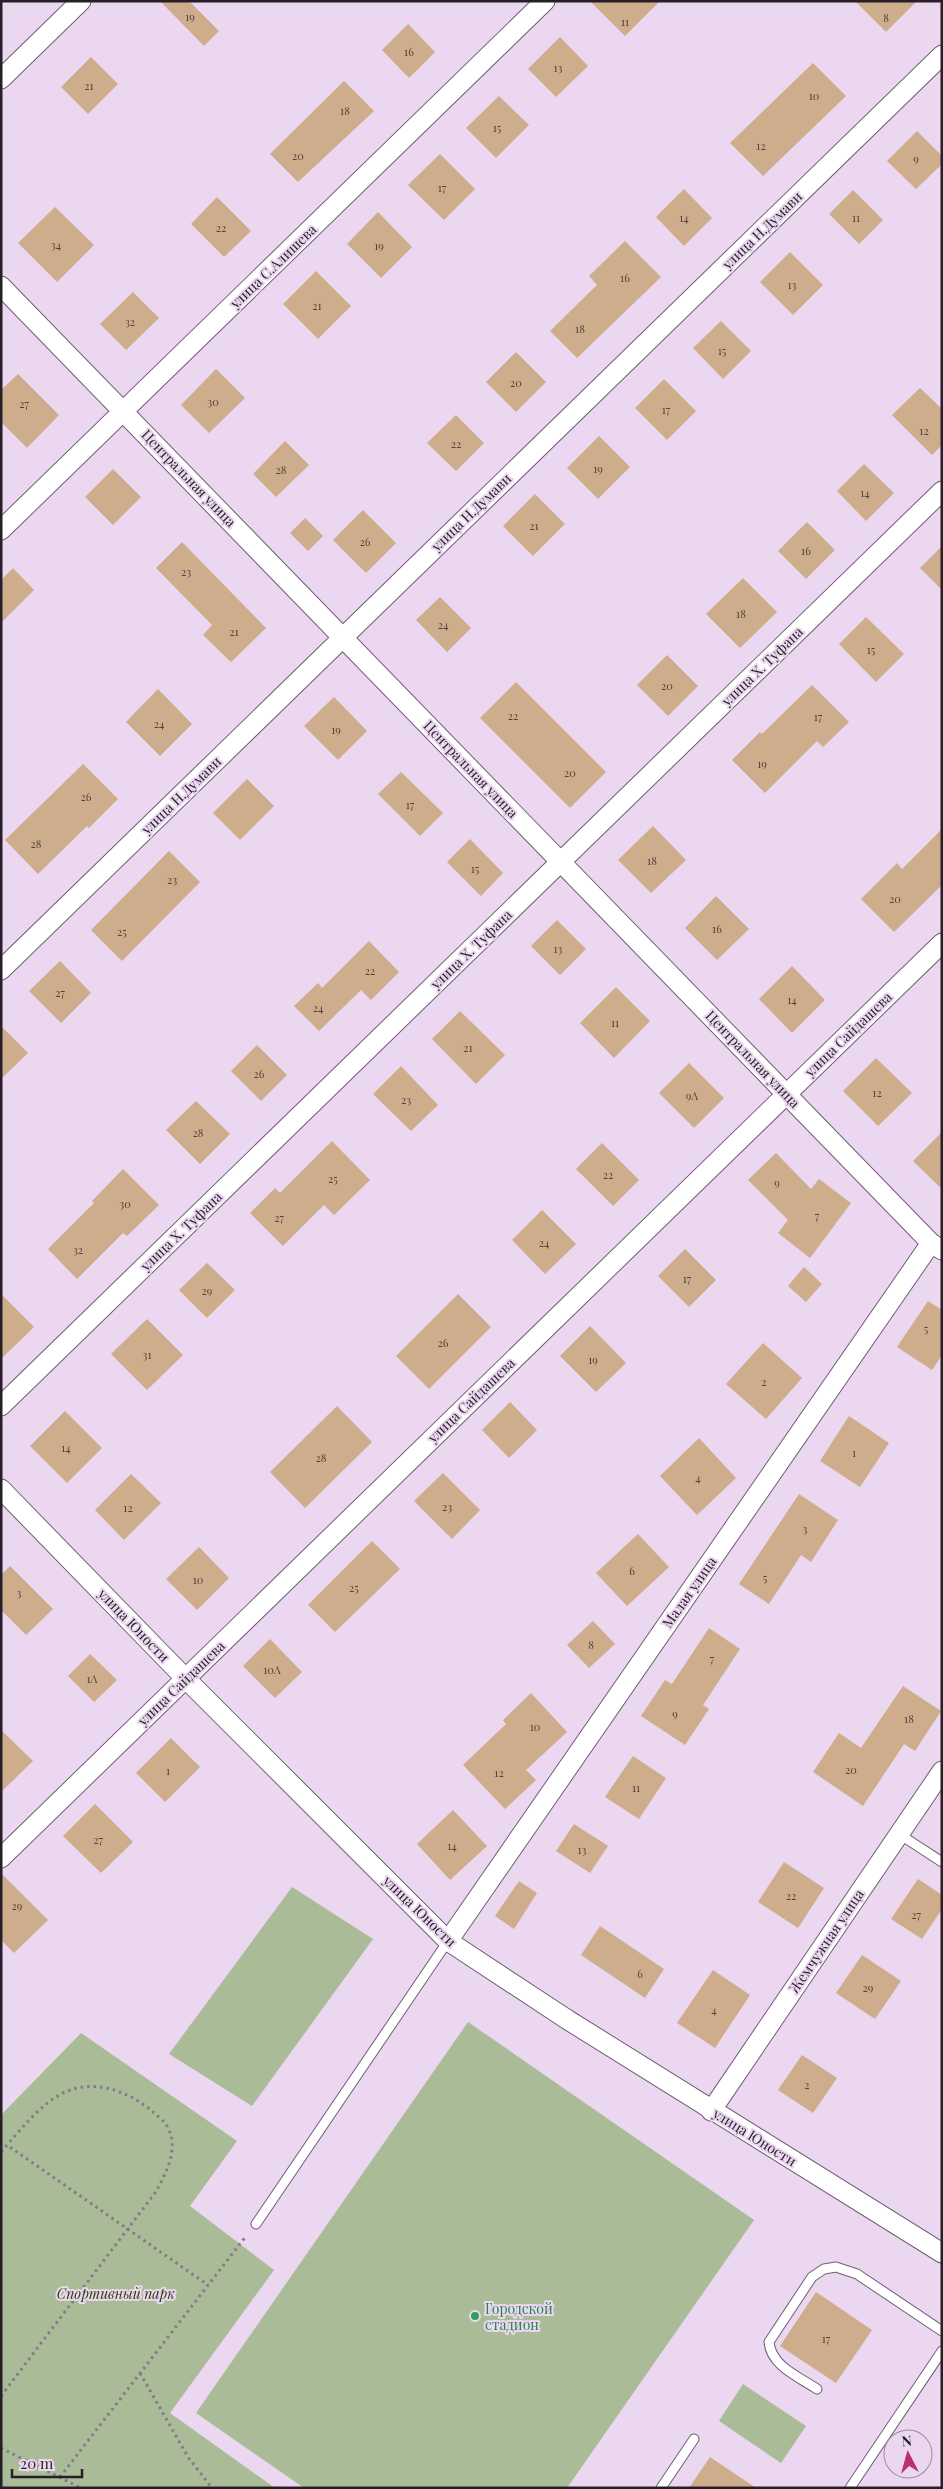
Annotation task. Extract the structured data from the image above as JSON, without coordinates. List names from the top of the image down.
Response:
{
  "streets": {
    "street": [
      "улица Н.Думави",
      "улица С.Алишева",
      "Центральная улица",
      "улица Х. Туфана",
      "улица Сайдашева",
      "Малая улица",
      "улица Юности",
      "Жемчужная улица"
    ]
  },
  "crossings": [
    ["улица Н.Думави", "Центральная улица"],
    ["улица С.Алишева", "Центральная улица"],
    ["Центральная улица", "улица Х. Туфана"],
    ["Центральная улица", "улица Сайдашева"],
    ["Центральная улица", "Малая улица"],
    ["улица Сайдашева", "улица Юности"],
    ["Малая улица", "улица Юности"],
    ["улица Юности", "Жемчужная улица"]
  ],
  "parks": ["Спортивный парк"],
  "places": ["Городской стадион"],
  "house_numbers": [
    "19",
    "8",
    "11",
    "16",
    "13",
    "21",
    "10",
    "18",
    "15",
    "12",
    "20",
    "9",
    "17",
    "14",
    "11",
    "22",
    "34",
    "19",
    "16",
    "13",
    "21",
    "32",
    "18",
    "15",
    "20",
    "30",
    "27",
    "17",
    "12",
    "22",
    "19",
    "28",
    "14",
    "21",
    "26",
    "16",
    "23",
    "18",
    "24",
    "21",
    "15",
    "20",
    "22",
    "17",
    "24",
    "19",
    "19",
    "20",
    "26",
    "17",
    "28",
    "18",
    "15",
    "23",
    "20",
    "16",
    "25",
    "13",
    "22",
    "27",
    "14",
    "24",
    "11",
    "21",
    "26",
    "12",
    "9А",
    "23",
    "28",
    "22",
    "25",
    "9",
    "30",
    "7",
    "27",
    "24",
    "32",
    "17",
    "29",
    "5",
    "26",
    "31",
    "19",
    "2",
    "14",
    "1",
    "28",
    "4",
    "23",
    "12",
    "3",
    "6",
    "5",
    "10",
    "25",
    "3",
    "8",
    "7",
    "10А",
    "1А",
    "9",
    "18",
    "10",
    "20",
    "1",
    "12",
    "11",
    "27",
    "14",
    "13",
    "22",
    "29",
    "27",
    "6",
    "29",
    "4",
    "2",
    "17"
  ],
  "scale_bar": "20 m",
  "north": "top"
}
